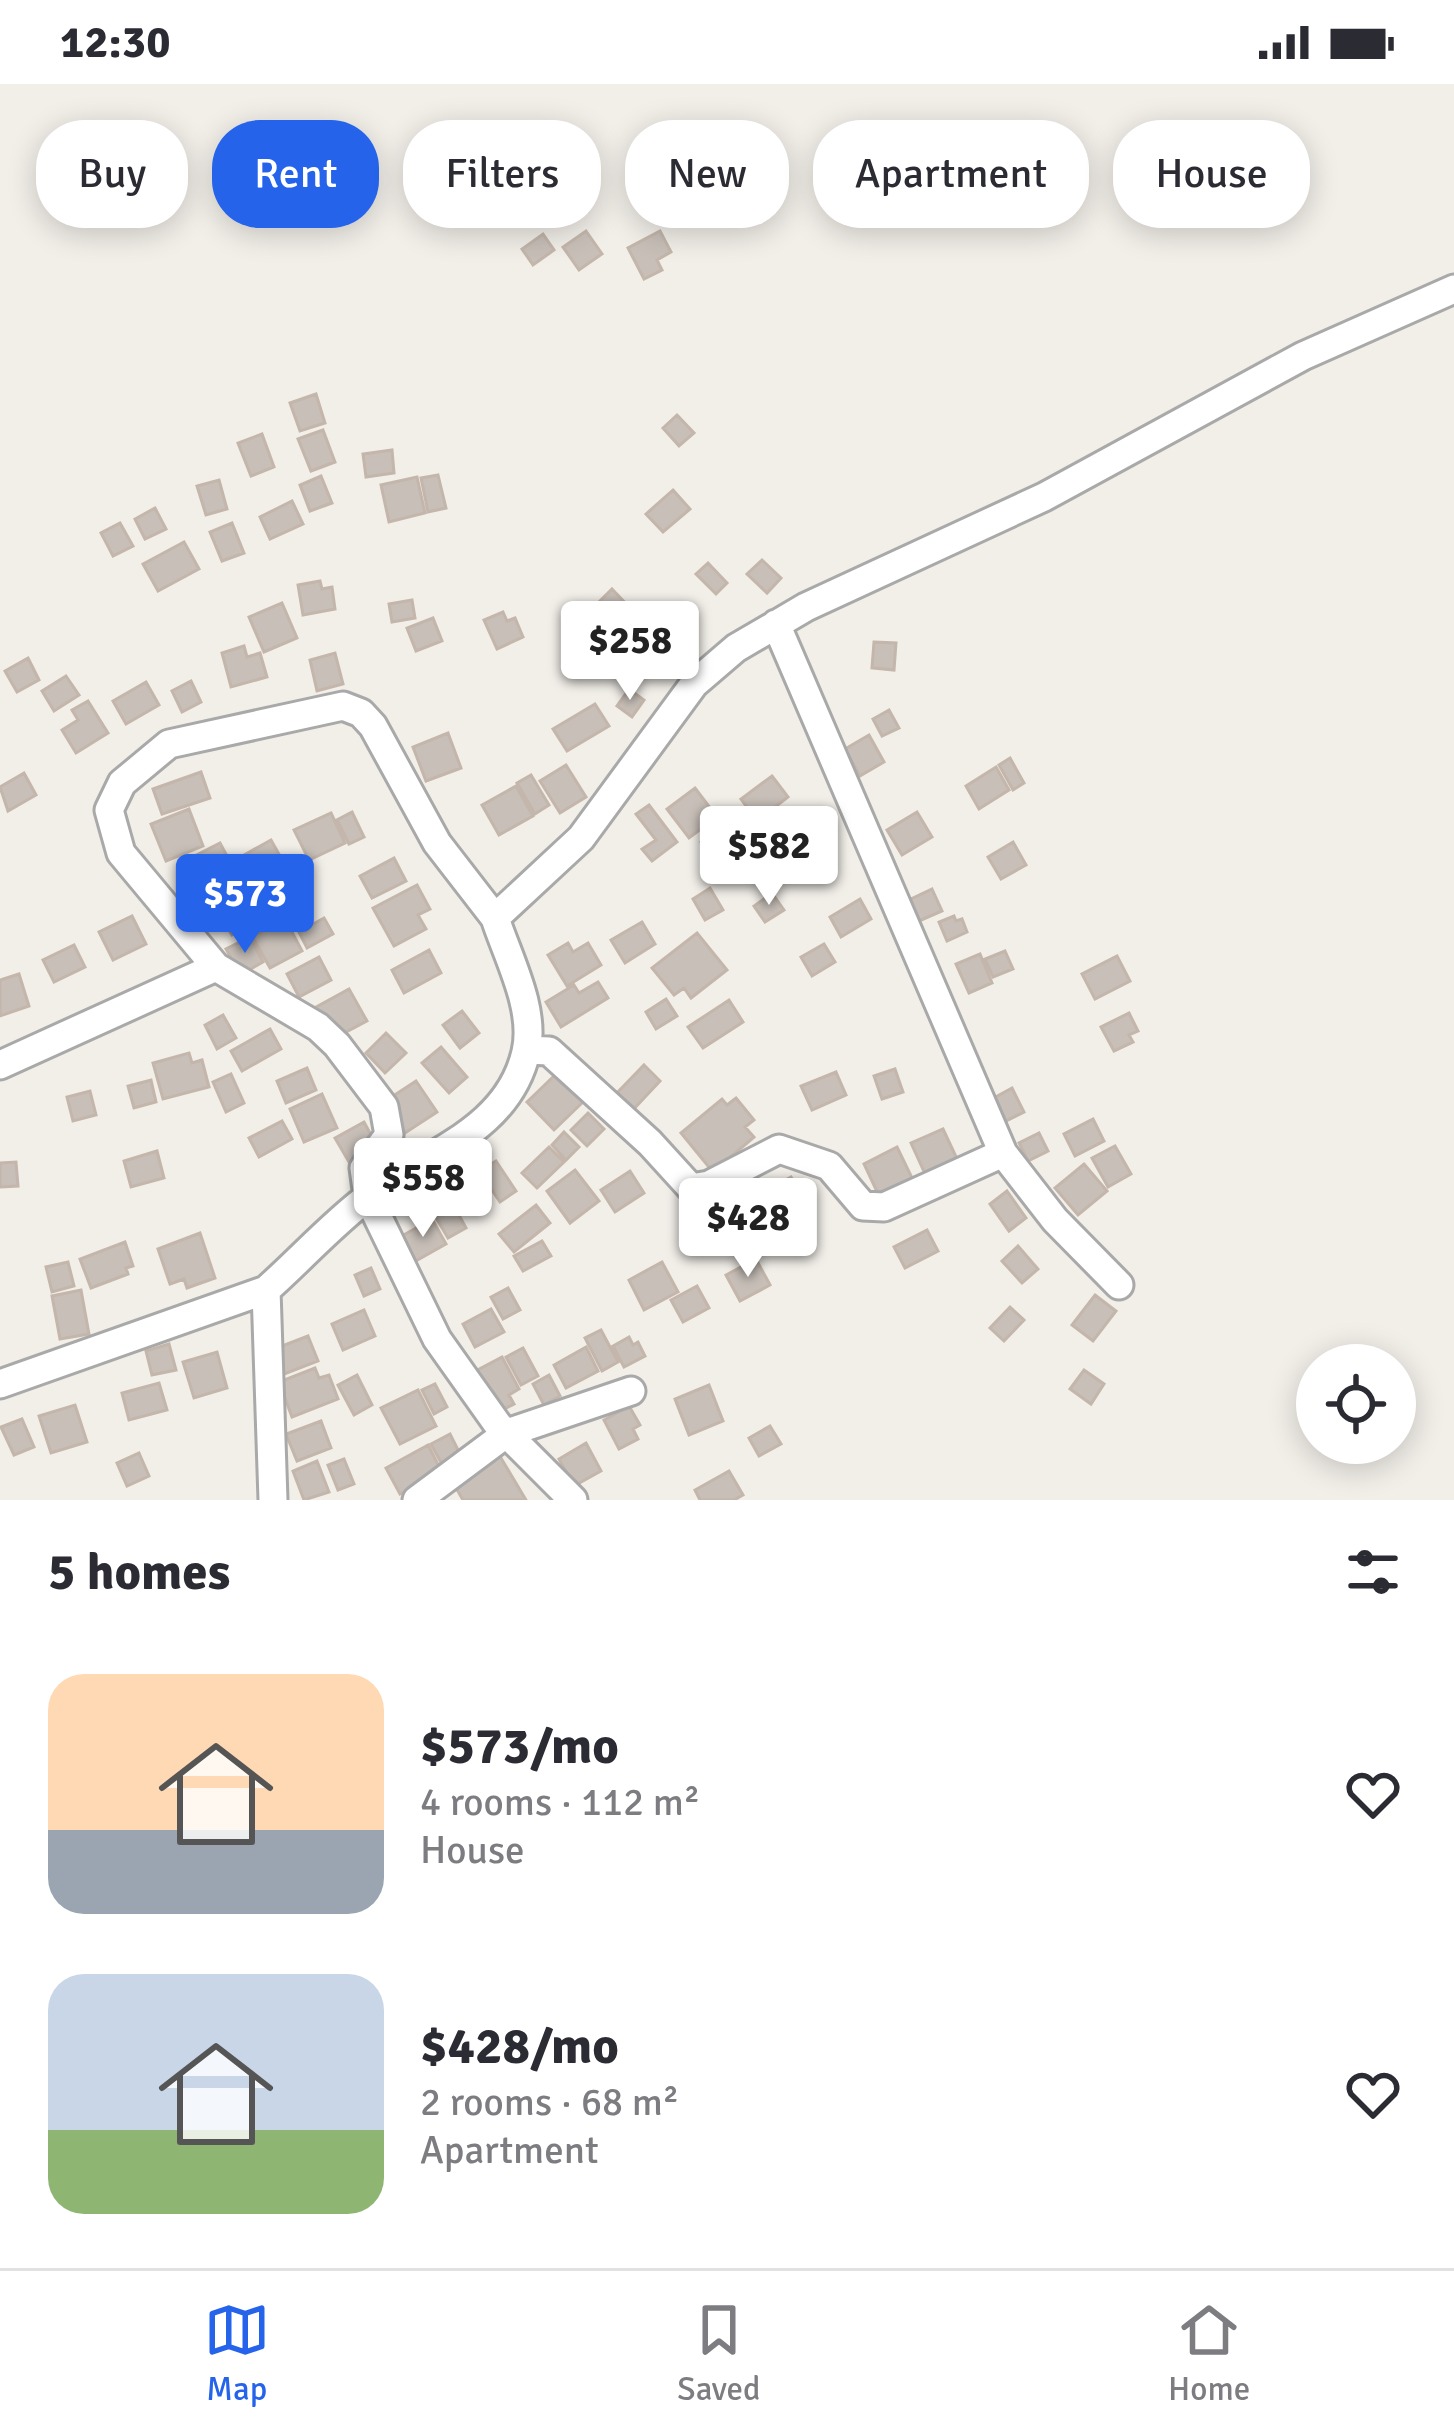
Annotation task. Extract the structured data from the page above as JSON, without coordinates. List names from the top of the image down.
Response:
{
  "page": {
    "status": "12:30",
    "chip": [
      "Buy",
      "Rent",
      "Filters",
      "New",
      "Apartment",
      "House"
    ],
    "price": [
      "$258",
      "$582",
      "$573",
      "$558",
      "$428"
    ],
    "heading": "5 homes",
    "list": [
      {
        "name": "$573/mo",
        "note": "4 rooms · 112 m² · House"
      },
      {
        "name": "$428/mo",
        "note": "2 rooms · 68 m² · Apartment"
      }
    ],
    "tabs": ["Map", "Saved", "Home"]
  }
}
